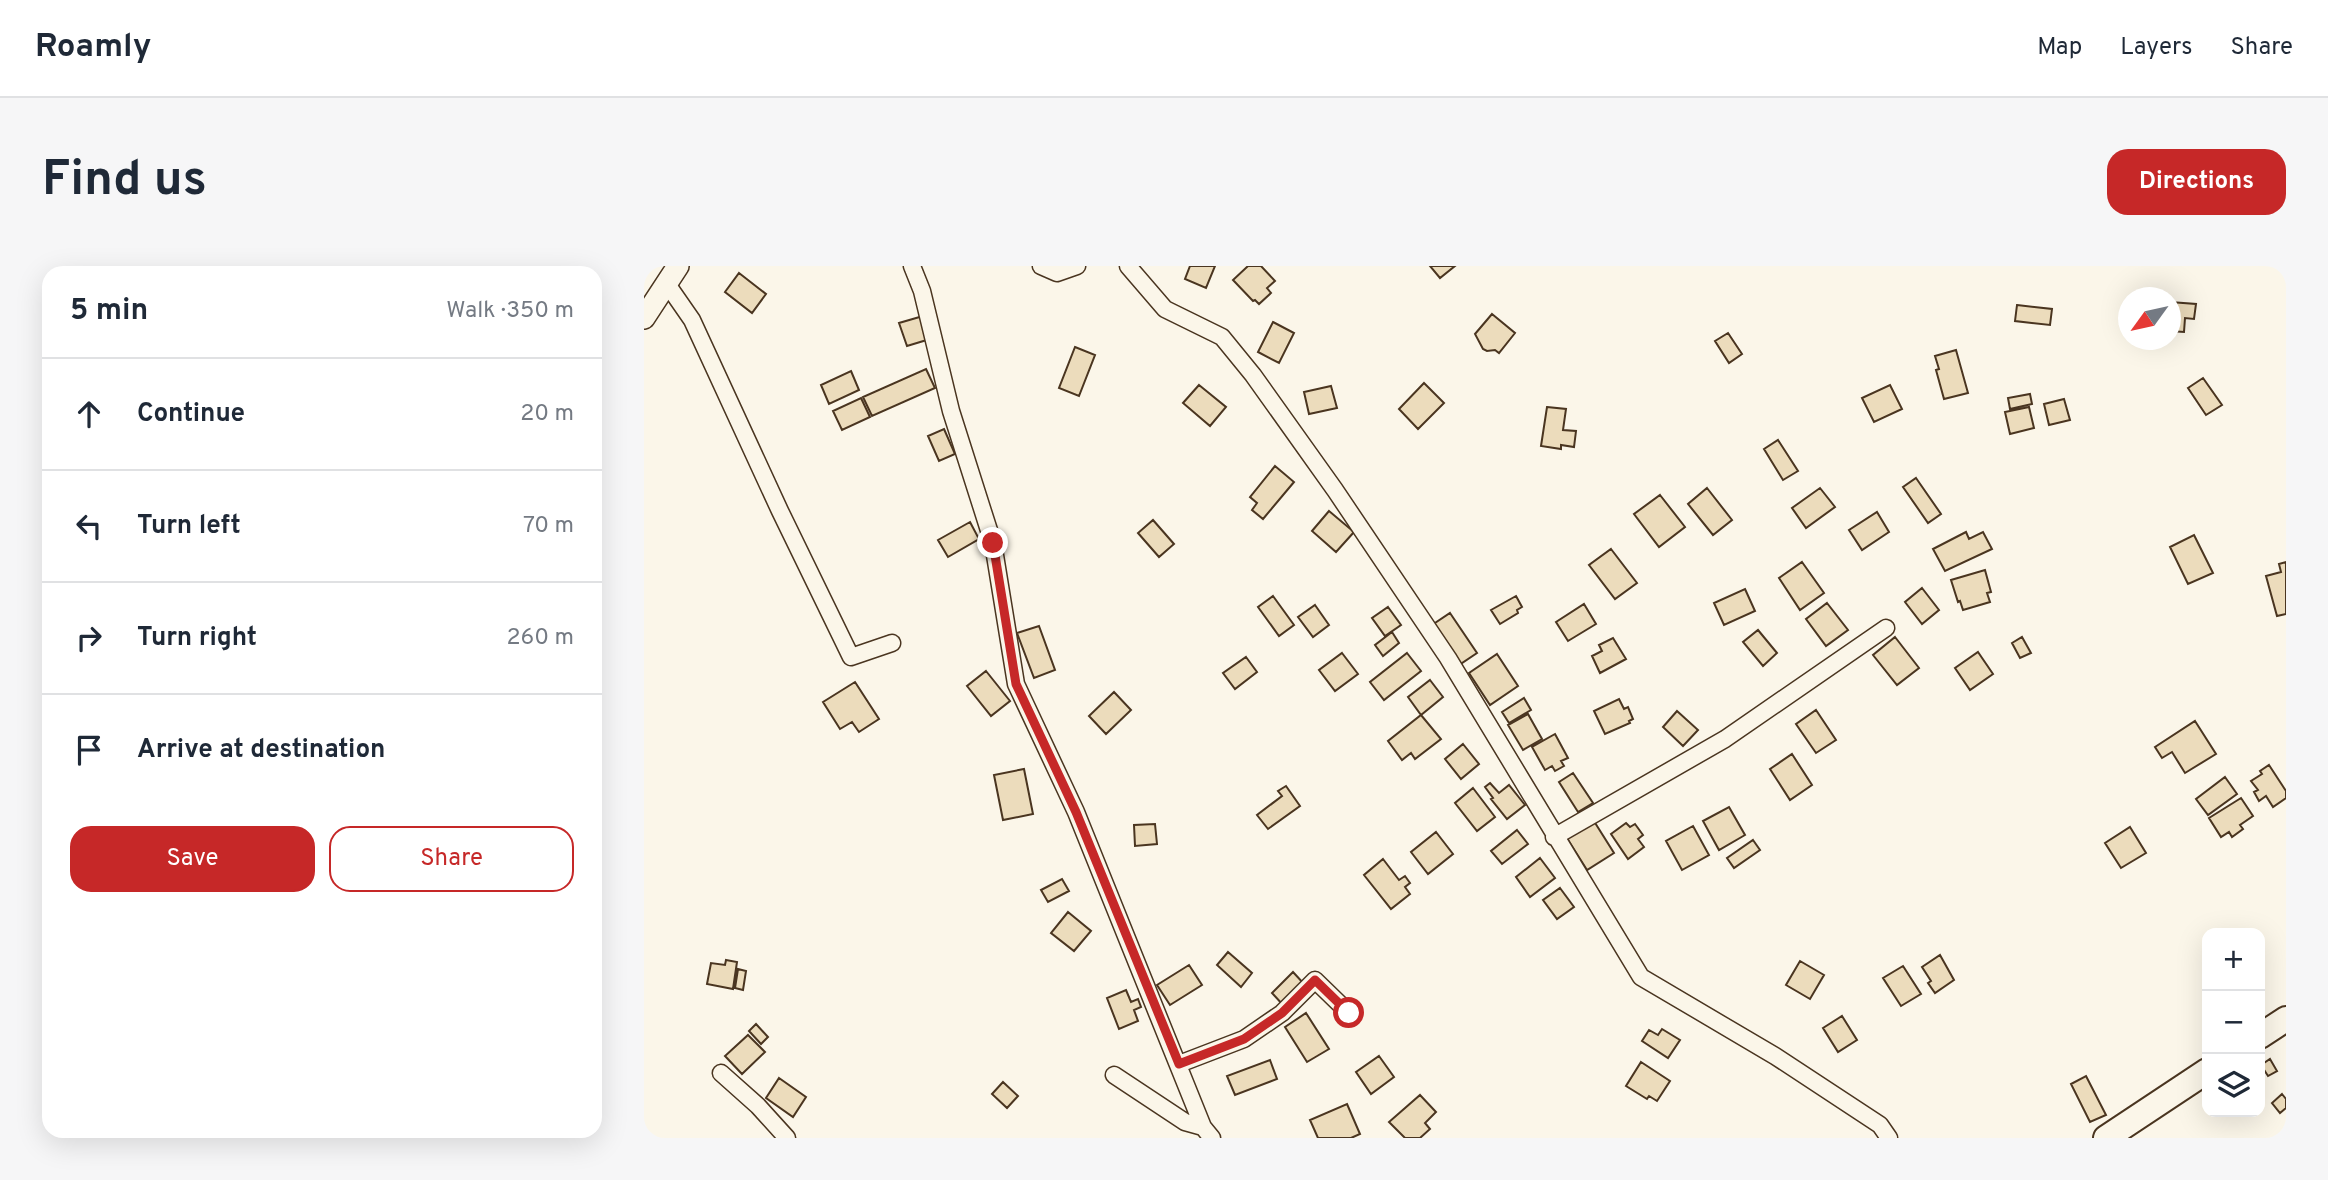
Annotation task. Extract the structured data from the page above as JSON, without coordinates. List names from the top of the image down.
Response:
{
  "north": "bottom left",
  "page": {
    "header": "Roamly",
    "nav": ["Map", "Layers", "Share"],
    "buttons": [
      "Directions",
      ["Save", "Share"]
    ],
    "title": "Find us",
    "heading": ["5 min", "Walk · 350 m"],
    "list": [
      ["Continue", "20 m"],
      ["Turn left", "70 m"],
      ["Turn right", "260 m"],
      "Arrive at destination"
    ],
    "map_buttons": ["+", "−"]
  }
}
